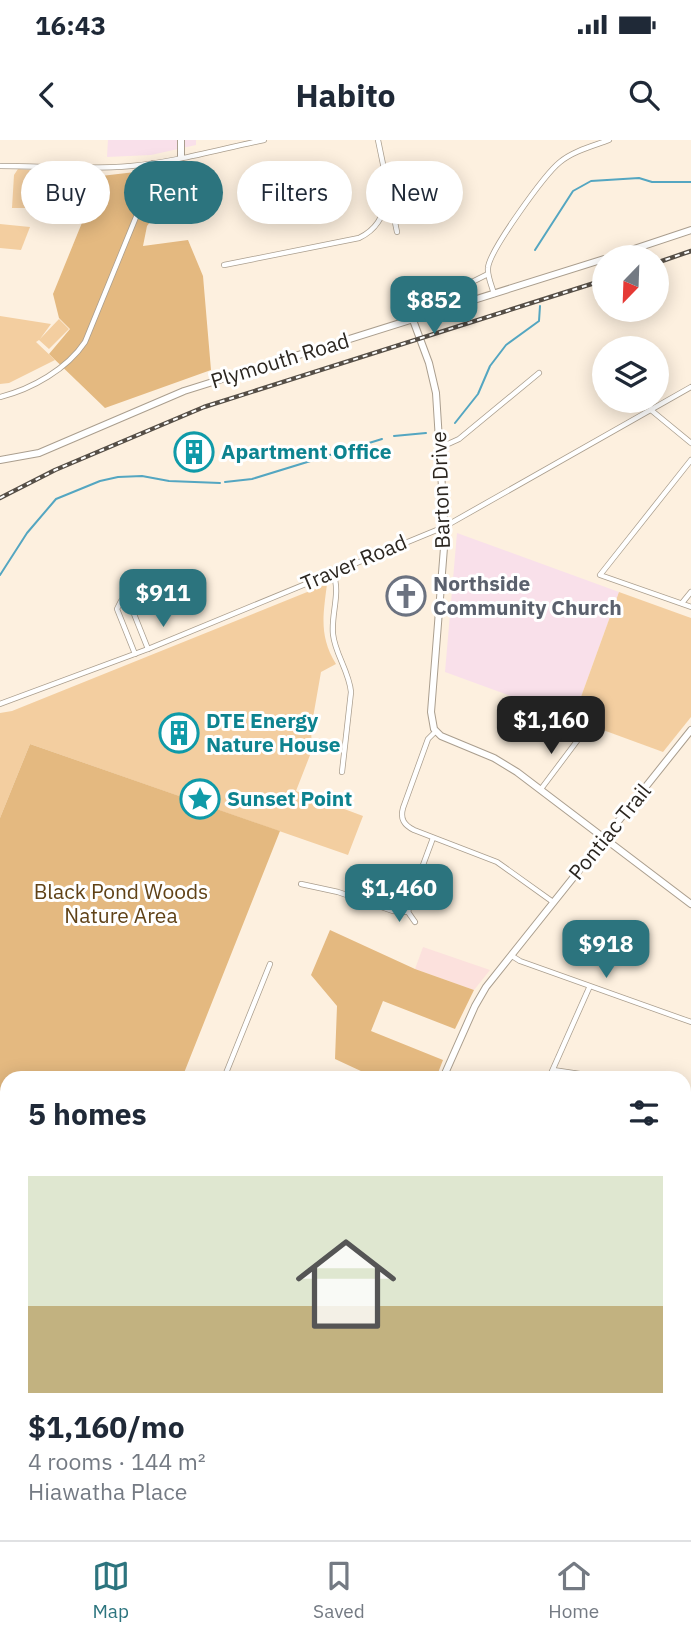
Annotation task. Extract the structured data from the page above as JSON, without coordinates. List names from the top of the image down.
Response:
{
  "streets": {
    "main road": ["Plymouth Road", "Barton Drive", "Pontiac Trail"],
    "street": ["Traver Road"]
  },
  "crossings": [
    ["Plymouth Road", "Barton Drive"],
    ["Barton Drive", "Traver Road"]
  ],
  "parks": ["Black Pond Woods Nature Area"],
  "places": {
    "building": ["Apartment Office", "DTE Energy Nature House"],
    "church": ["Northside Community Church"],
    "place": ["Sunset Point"]
  },
  "north": "bottom left",
  "page": {
    "status": "16:43",
    "header": "Habito",
    "chip": [
      "Buy",
      "Rent",
      "Filters",
      "New"
    ],
    "price": [
      "$852",
      "$911",
      "$1,160",
      "$1,460",
      "$918"
    ],
    "heading": "5 homes",
    "list": [
      {
        "name": "$1,160/mo",
        "note": "4 rooms · 144 m² · Hiawatha Place"
      }
    ],
    "tabs": ["Map", "Saved", "Home"]
  }
}
